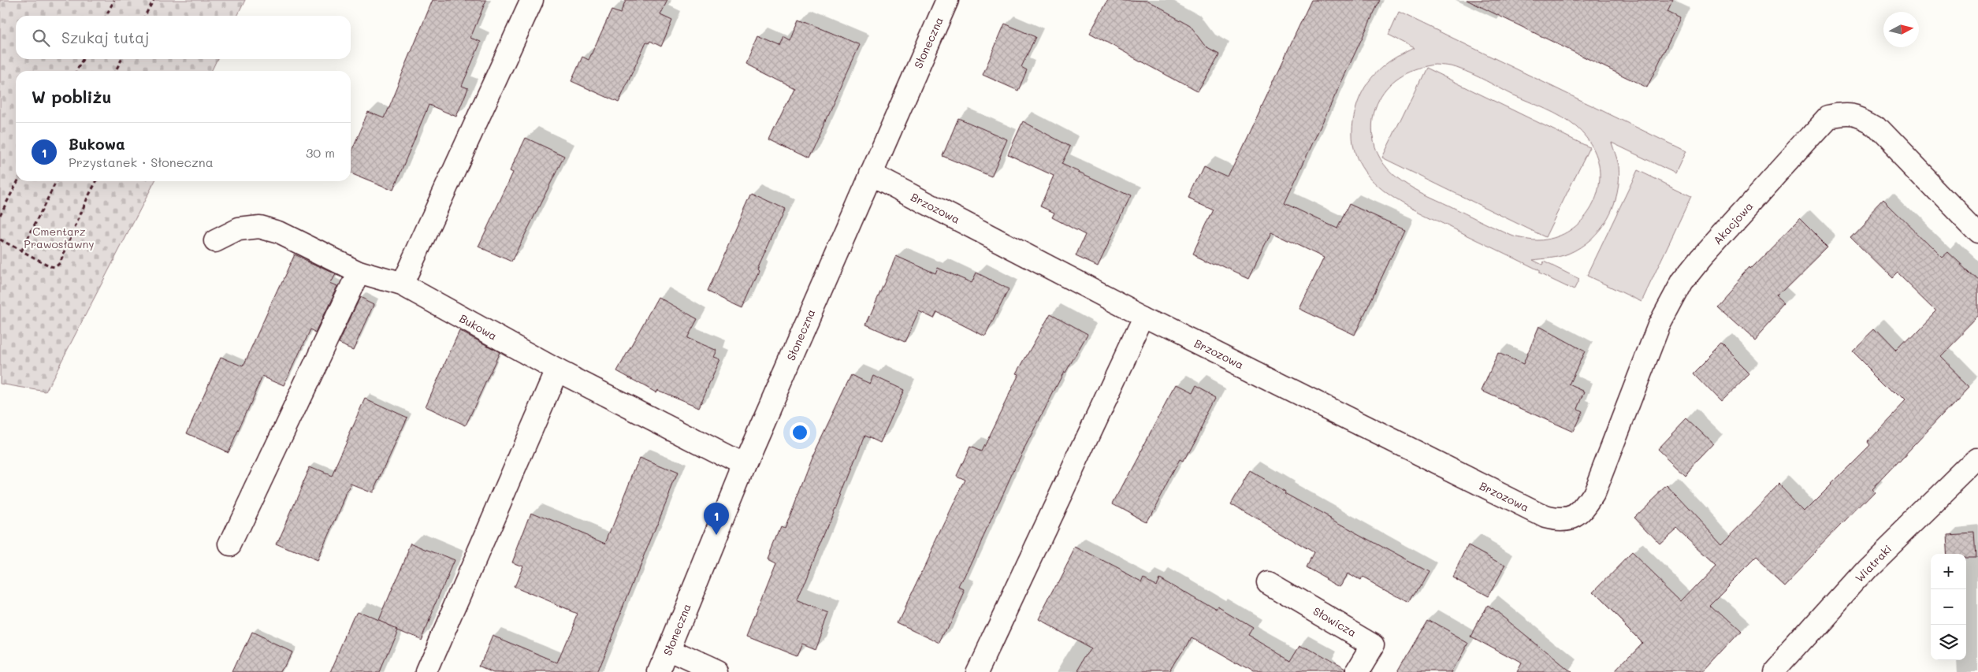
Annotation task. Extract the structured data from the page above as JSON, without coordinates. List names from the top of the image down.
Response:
{
  "streets": {
    "street": [
      "Słoneczna",
      "Brzozowa",
      "Akacjowa",
      "Bukowa",
      "Wiatraki",
      "Słowicza"
    ]
  },
  "crossings": [
    ["Słoneczna", "Brzozowa"],
    ["Słoneczna", "Bukowa"],
    ["Brzozowa", "Akacjowa"]
  ],
  "parks": ["Cmentarz Prawosławny"],
  "north": "right",
  "page": {
    "search": "Szukaj tutaj",
    "heading": "W pobliżu",
    "list": [
      {
        "mark": "1",
        "name": "Bukowa",
        "note": "Przystanek · Słoneczna",
        "value": "30 m"
      }
    ],
    "pins": "1",
    "map_buttons": ["+", "−"]
  }
}
